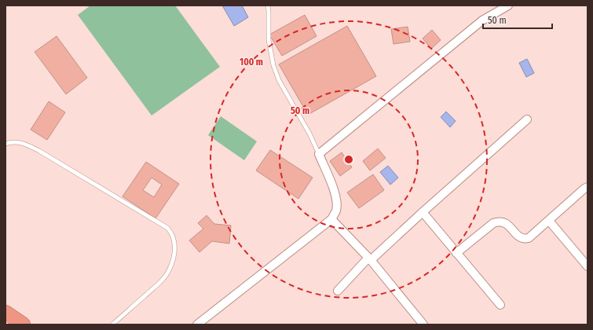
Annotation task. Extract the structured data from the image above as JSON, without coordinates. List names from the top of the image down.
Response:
{
  "scale_bar": "50 m",
  "rings": ["100 m", "50 m"]
}
